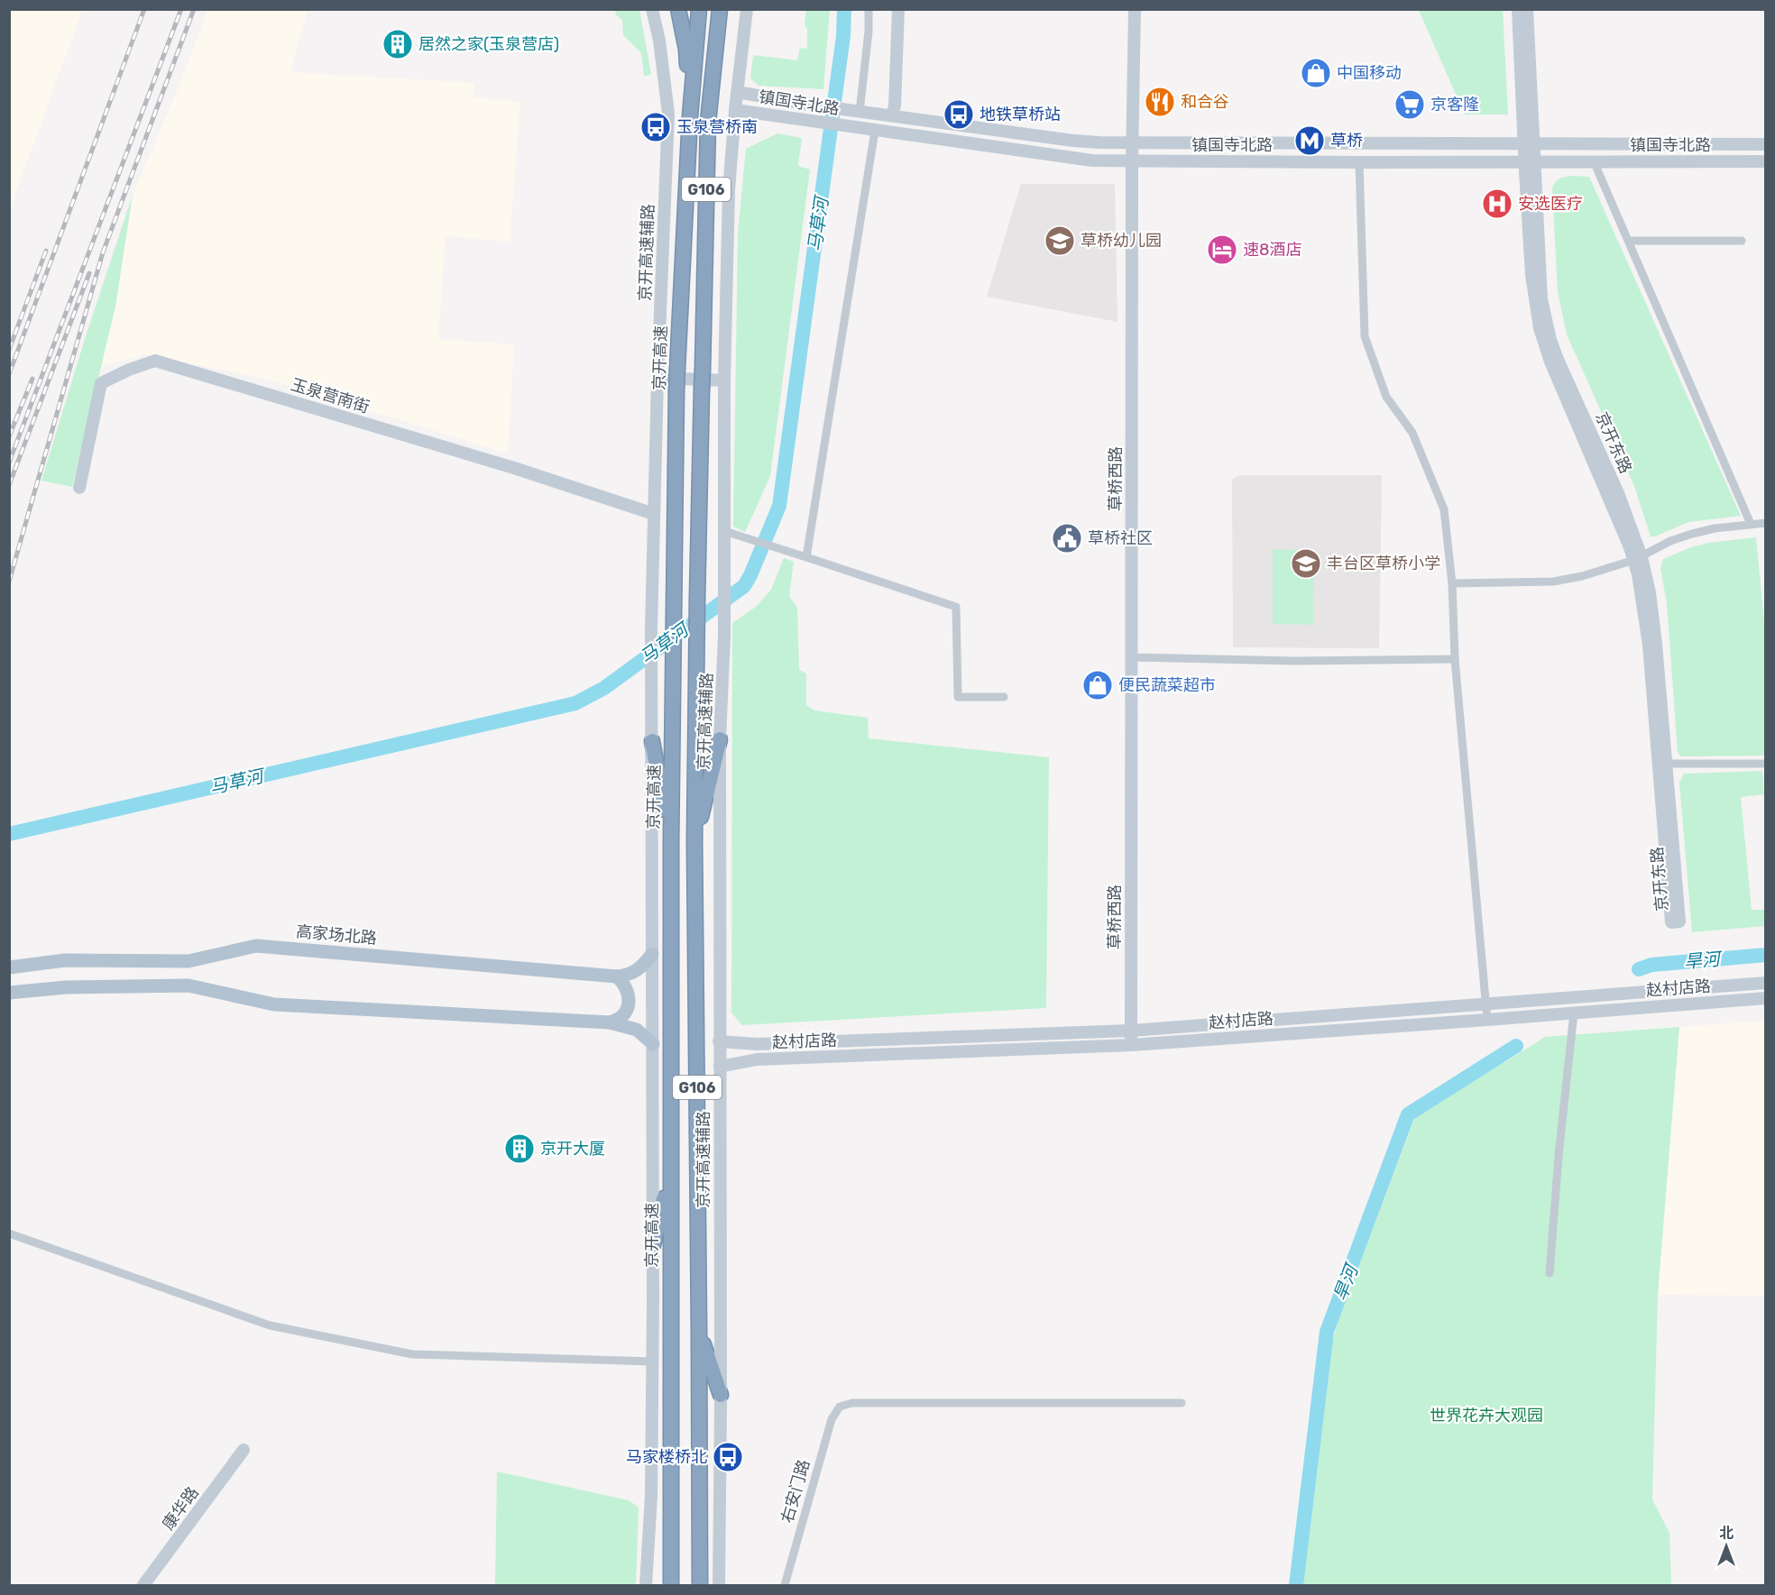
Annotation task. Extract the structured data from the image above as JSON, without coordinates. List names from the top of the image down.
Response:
{
  "streets": {
    "highway": ["G106", "京开高速"],
    "main road": ["高家场北路"],
    "street": [
      "镇国寺北路",
      "京开高速辅路",
      "玉泉营南街",
      "京开东路",
      "草桥西路",
      "赵村店路",
      "右安门路",
      "康华路"
    ]
  },
  "crossings": [
    ["镇国寺北路", "京开东路"],
    ["镇国寺北路", "草桥西路"],
    ["京开高速辅路", "玉泉营南街"],
    ["京开高速辅路", "赵村店路"],
    ["草桥西路", "赵村店路"]
  ],
  "water": ["马草河", "旱河"],
  "parks": ["世界花卉大观园"],
  "places": {
    "building": ["居然之家(玉泉营店)", "京开大厦"],
    "shop": ["中国移动", "便民蔬菜超市"],
    "restaurant": ["和合谷"],
    "supermarket": ["京客隆"],
    "bus stop": ["地铁草桥站", "玉泉营桥南", "马家楼桥北"],
    "metro station": ["草桥"],
    "hospital": ["安选医疗"],
    "school or university": ["草桥幼儿园", "丰台区草桥小学"],
    "hotel": ["速8酒店"],
    "public building": ["草桥社区"]
  },
  "north": "top"
}
